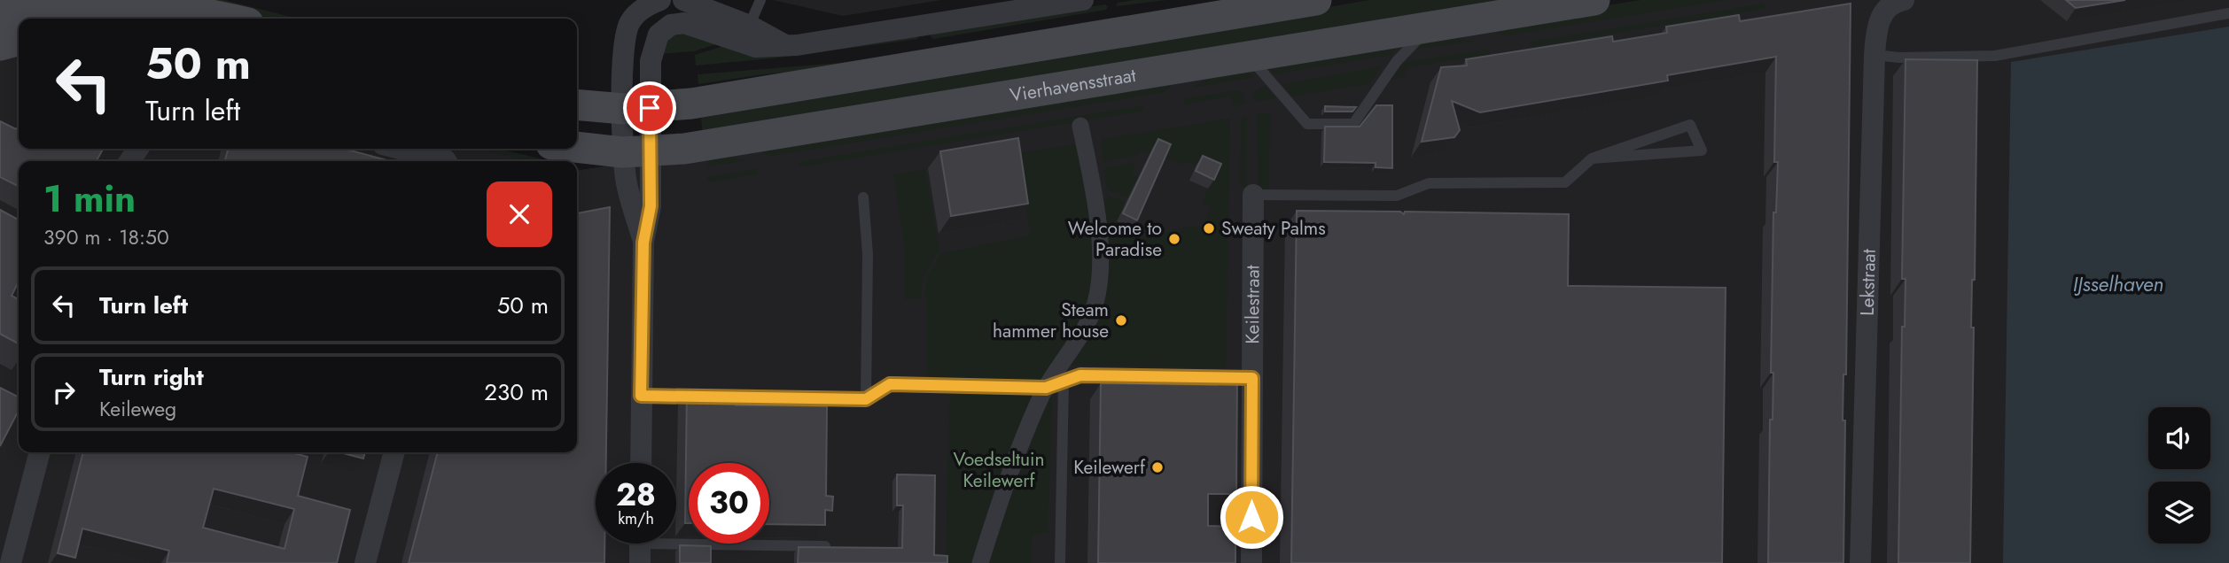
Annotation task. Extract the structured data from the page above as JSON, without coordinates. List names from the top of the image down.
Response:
{
  "streets": {
    "main road": ["Vierhavensstraat"],
    "street": ["Lekstraat", "Keilestraat"]
  },
  "water": ["IJsselhaven"],
  "parks": ["Voedseltuin Keilewerf"],
  "places": [
    "Sweaty Palms",
    "Welcome to Paradise",
    "Steam hammer house",
    "Keilewerf"
  ],
  "page": {
    "turn": ["50 m", "Turn left"],
    "heading": ["1 min", "390 m · 18:50"],
    "list": [
      {
        "name": "Turn left",
        "value": "50 m"
      },
      {
        "name": "Turn right",
        "note": "Keileweg",
        "value": "230 m"
      }
    ],
    "speed": "28 km/h",
    "limit": "30"
  }
}
